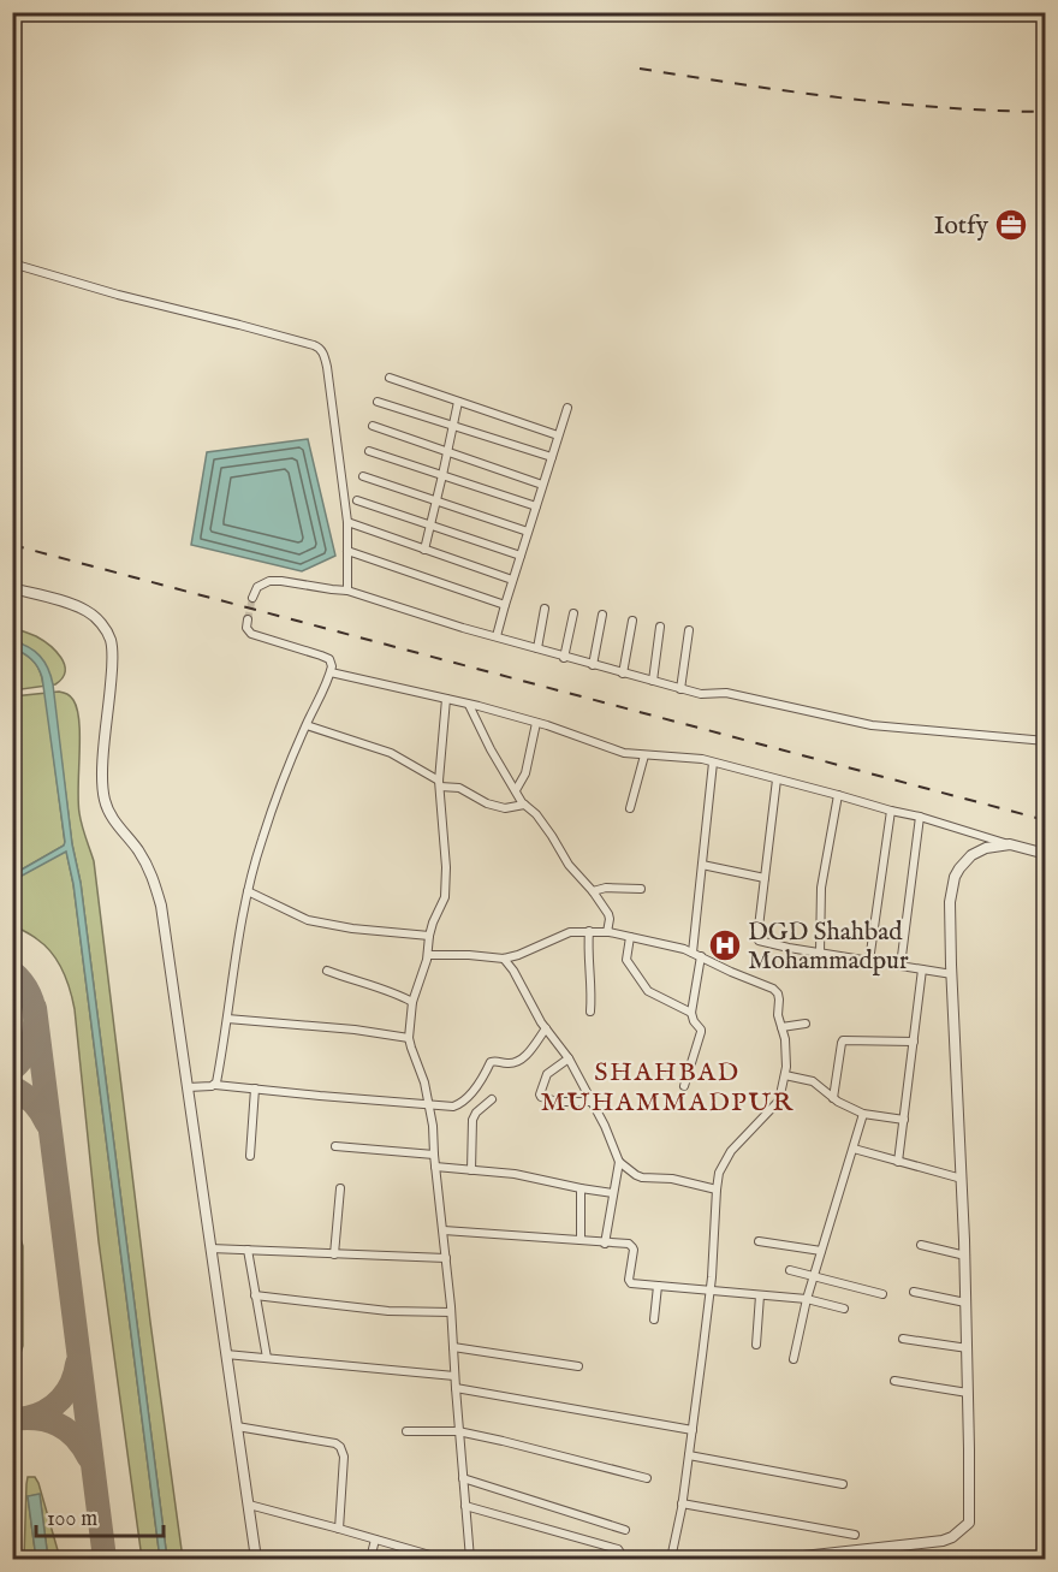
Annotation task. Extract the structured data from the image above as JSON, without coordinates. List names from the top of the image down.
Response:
{
  "districts": ["SHAHBAD MUHAMMADPUR"],
  "places": {
    "office": ["Iotfy"],
    "hospital": ["DGD Shahbad Mohammadpur"]
  },
  "scale_bar": "100 m"
}
